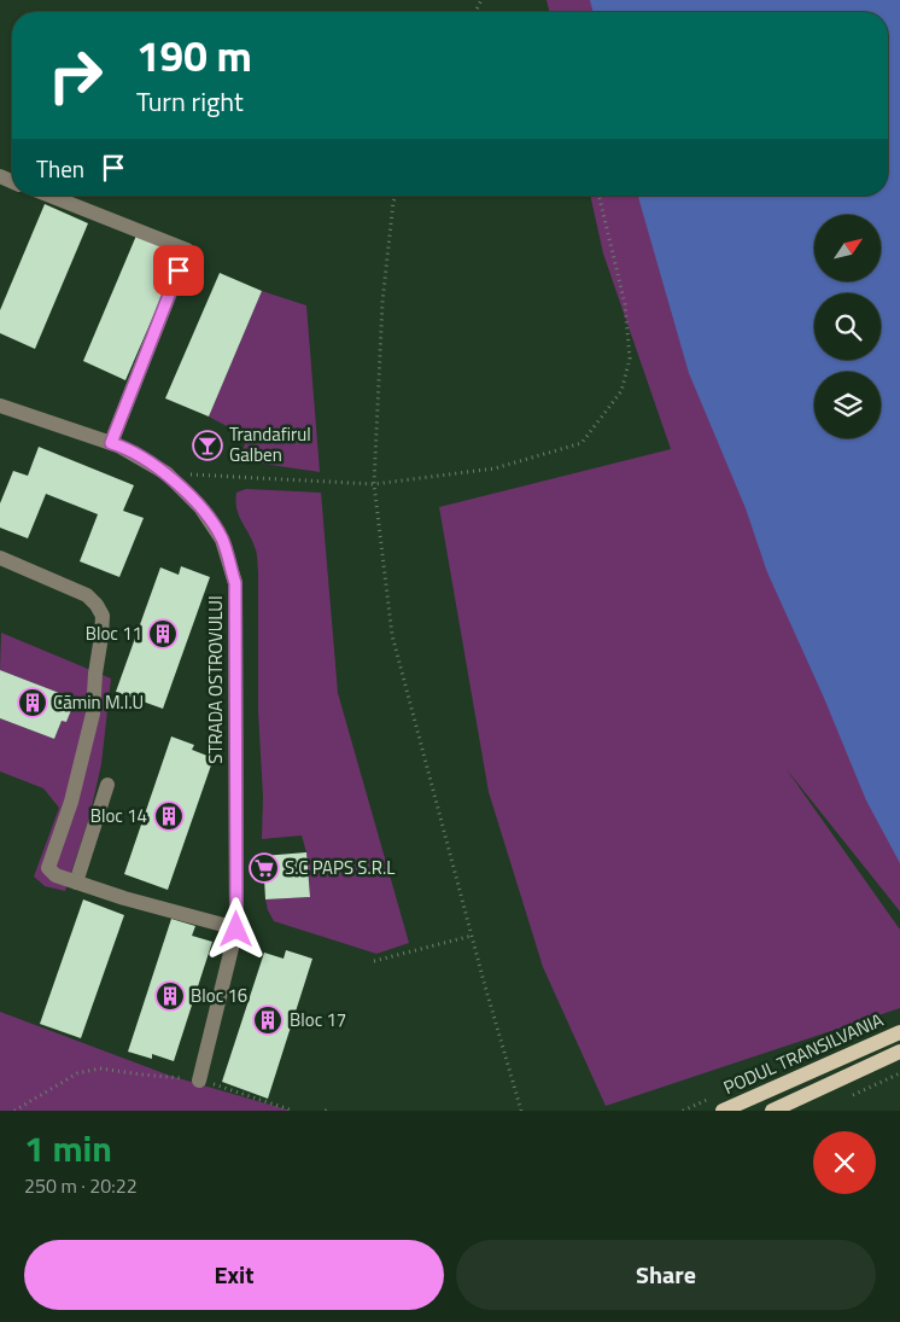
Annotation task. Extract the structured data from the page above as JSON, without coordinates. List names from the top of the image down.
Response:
{
  "streets": {
    "main road": ["PODUL TRANSILVANIA"],
    "street": ["STRADA OSTROVULUI"]
  },
  "places": {
    "bar": ["Trandafirul Galben"],
    "building": [
      "Bloc 11",
      "Cămin M.I.U",
      "Bloc 14",
      "Bloc 16",
      "Bloc 17"
    ],
    "supermarket": ["S.C PAPS S.R.L"]
  },
  "north": "top right",
  "page": {
    "turn": ["190 m", "Turn right"],
    "then": "Then",
    "heading": ["1 min", "250 m · 20:22"],
    "buttons": ["Exit", "Share"]
  }
}
